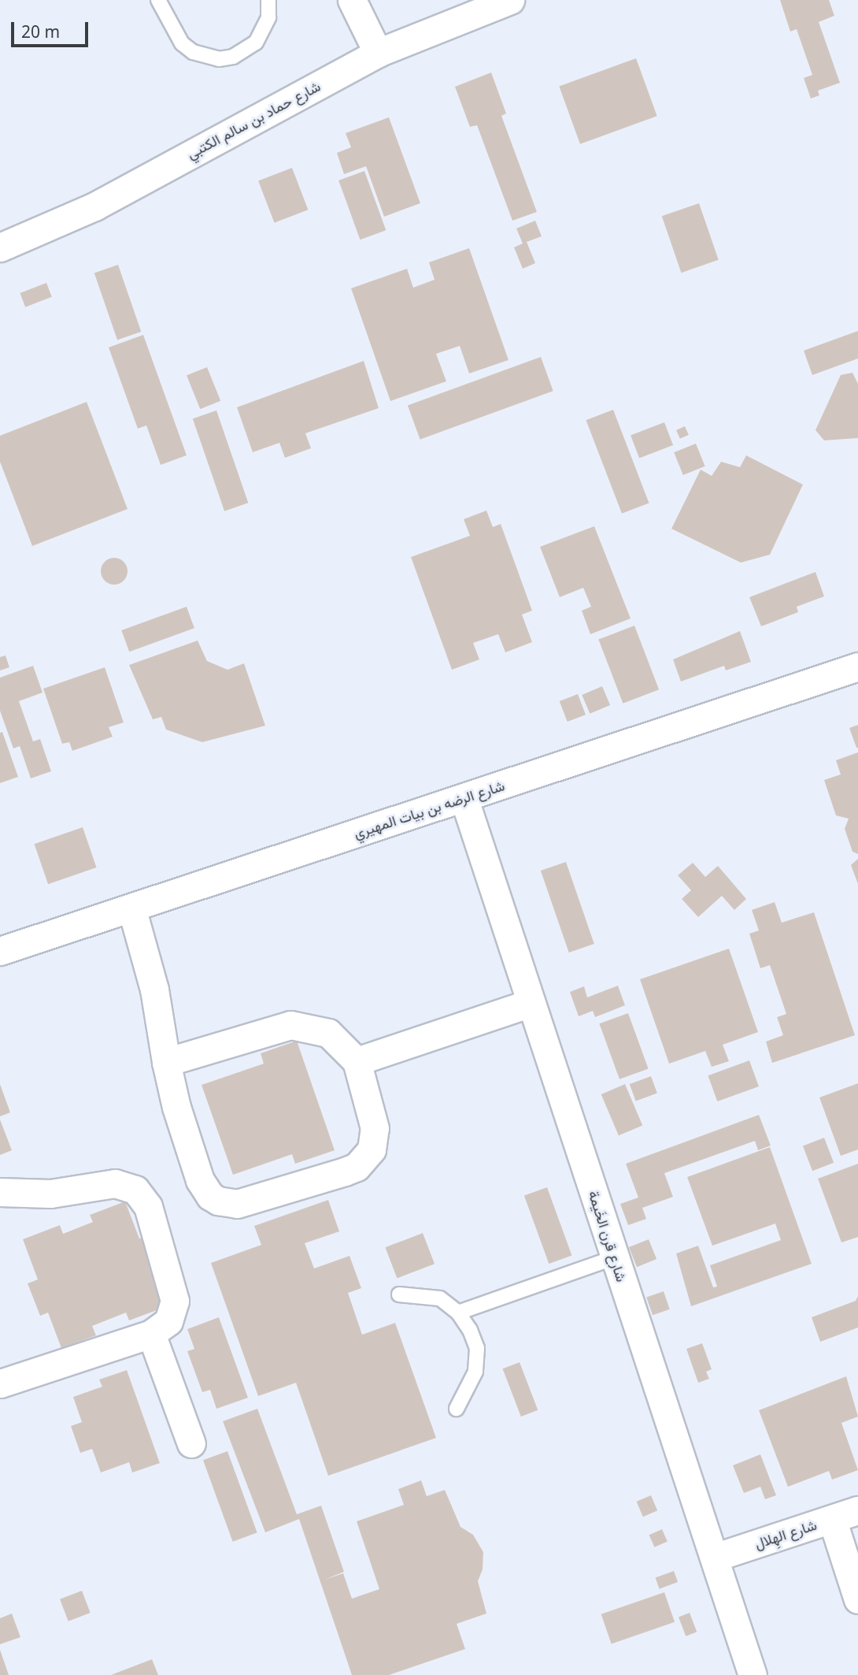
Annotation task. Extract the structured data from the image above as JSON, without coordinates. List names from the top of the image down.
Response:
{
  "streets": {
    "street": [
      "شارع حماد بن سالم الكتبي",
      "شارع الرضه بن بيات المهيري",
      "شارع قرن الخَيمة",
      "شارع الهِلال"
    ]
  },
  "crossings": [
    ["شارع الرضه بن بيات المهيري", "شارع قرن الخَيمة"],
    ["شارع قرن الخَيمة", "شارع الهِلال"]
  ],
  "scale_bar": "20 m"
}
